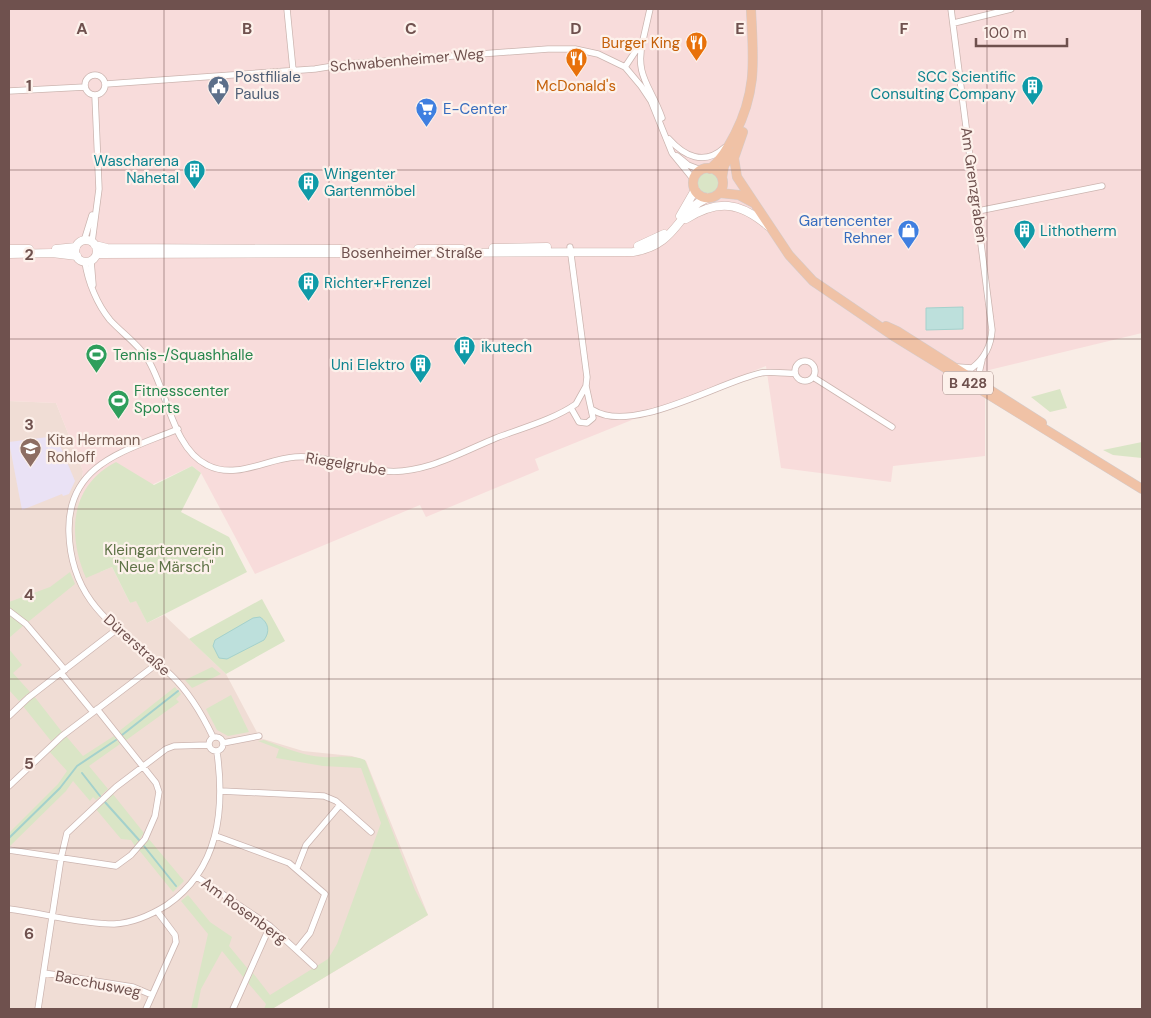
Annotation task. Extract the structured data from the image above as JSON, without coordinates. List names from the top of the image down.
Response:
{
  "streets": {
    "main road": ["B 428"],
    "street": [
      "Schwabenheimer Weg",
      "Am Grenzgraben",
      "Bosenheimer Straße",
      "Riegelgrube",
      "Dürerstraße",
      "Am Rosenberg",
      "Bacchusweg"
    ]
  },
  "crossings": [
    ["Schwabenheimer Weg", "Bosenheimer Straße"],
    ["Schwabenheimer Weg", "B 428"],
    ["Am Grenzgraben", "B 428"],
    ["Bosenheimer Straße", "B 428"],
    ["Riegelgrube", "Dürerstraße"]
  ],
  "parks": ["Kleingartenverein \"Neue Märsch\""],
  "places": {
    "restaurant": ["Burger King", "McDonald's"],
    "public building": ["Postfiliale Paulus"],
    "building": [
      "SCC Scientific Consulting Company",
      "Wascharena Nahetal",
      "Wingenter Gartenmöbel",
      "Lithotherm",
      "Richter+Frenzel",
      "ikutech",
      "Uni Elektro"
    ],
    "supermarket": ["E-Center"],
    "shop": ["Gartencenter Rehner"],
    "sports": ["Tennis-/Squashhalle", "Fitnesscenter Sports"],
    "school or university": ["Kita Hermann Rohloff"]
  },
  "scale_bar": "100 m",
  "grid": {
    "columns": [
      "A",
      "B",
      "C",
      "D",
      "E",
      "F"
    ],
    "rows": [
      "1",
      "2",
      "3",
      "4",
      "5",
      "6"
    ]
  }
}
